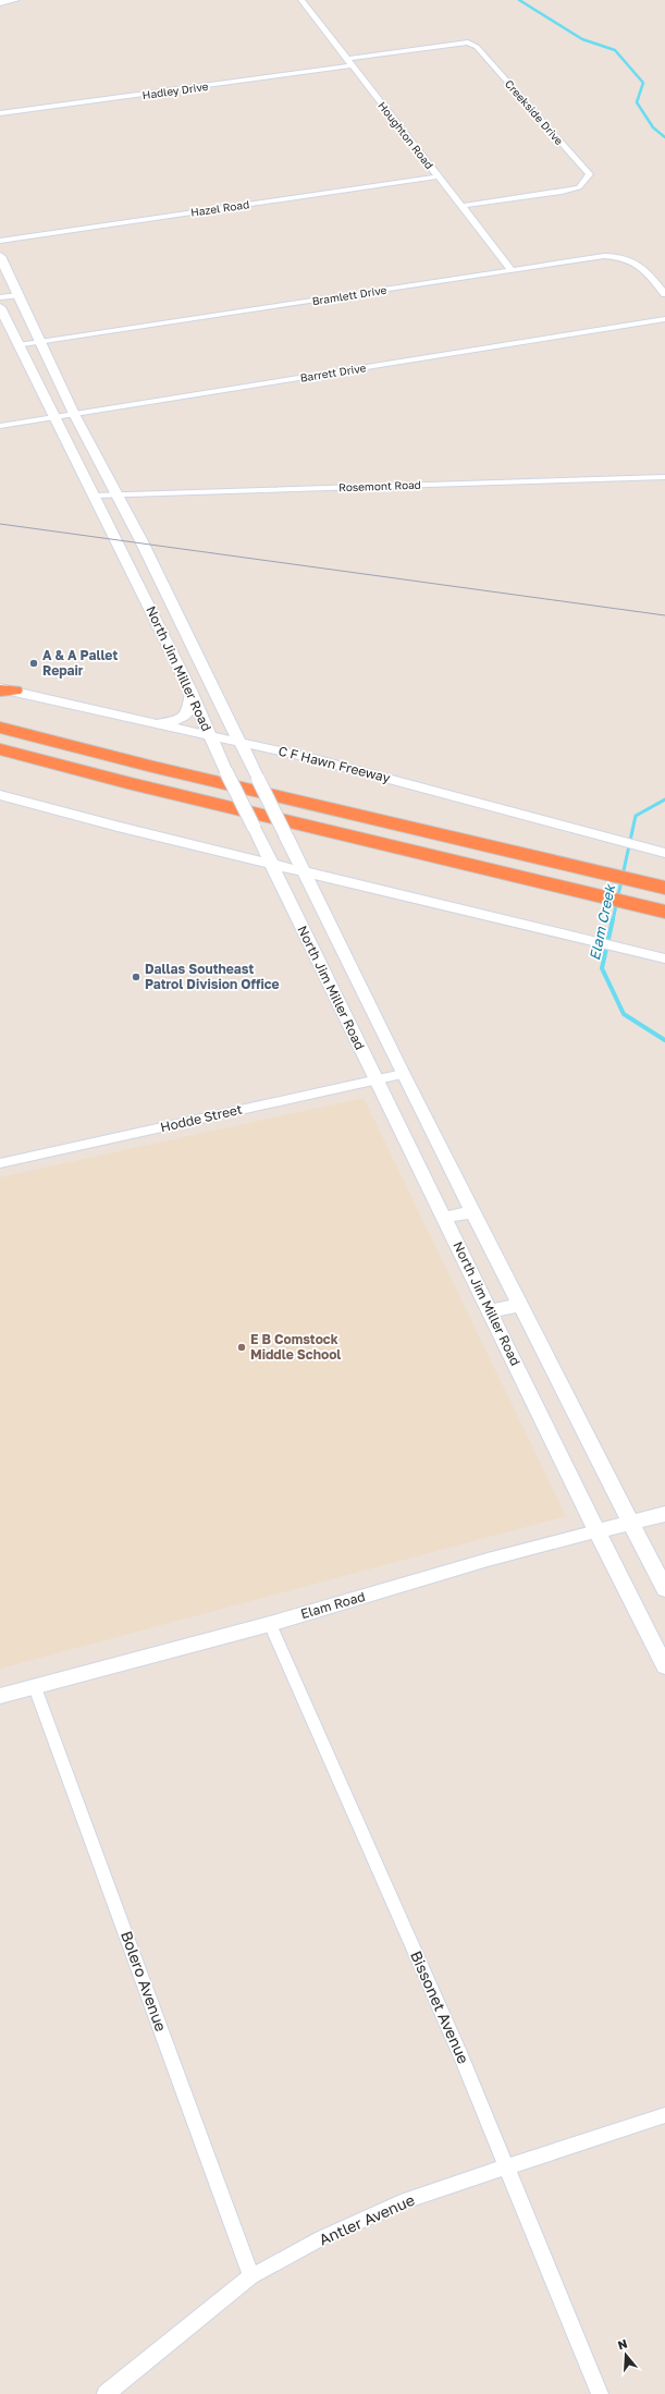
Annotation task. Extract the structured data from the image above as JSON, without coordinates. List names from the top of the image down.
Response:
{
  "streets": {
    "main road": ["North Jim Miller Road", "C F Hawn Freeway", "Elam Road"],
    "street": [
      "Hadley Drive",
      "Creekside Drive",
      "Houghton Road",
      "Hazel Road",
      "Bramlett Drive",
      "Barrett Drive",
      "Rosemont Road",
      "Hodde Street",
      "Bolero Avenue",
      "Bissonet Avenue",
      "Antler Avenue"
    ]
  },
  "crossings": [
    ["Hadley Drive", "Houghton Road"],
    ["Creekside Drive", "Houghton Road"],
    ["Houghton Road", "Hazel Road"],
    ["Houghton Road", "Bramlett Drive"],
    ["Bramlett Drive", "North Jim Miller Road"],
    ["Barrett Drive", "North Jim Miller Road"],
    ["Rosemont Road", "North Jim Miller Road"],
    ["North Jim Miller Road", "C F Hawn Freeway"],
    ["North Jim Miller Road", "Hodde Street"],
    ["North Jim Miller Road", "Elam Road"],
    ["Elam Road", "Bolero Avenue"],
    ["Elam Road", "Bissonet Avenue"],
    ["Bolero Avenue", "Antler Avenue"],
    ["Bissonet Avenue", "Antler Avenue"]
  ],
  "water": ["Elam Creek"],
  "places": ["A & A Pallet Repair", "Dallas Southeast Patrol Division Office", "E B Comstock Middle School"],
  "north": "top"
}
